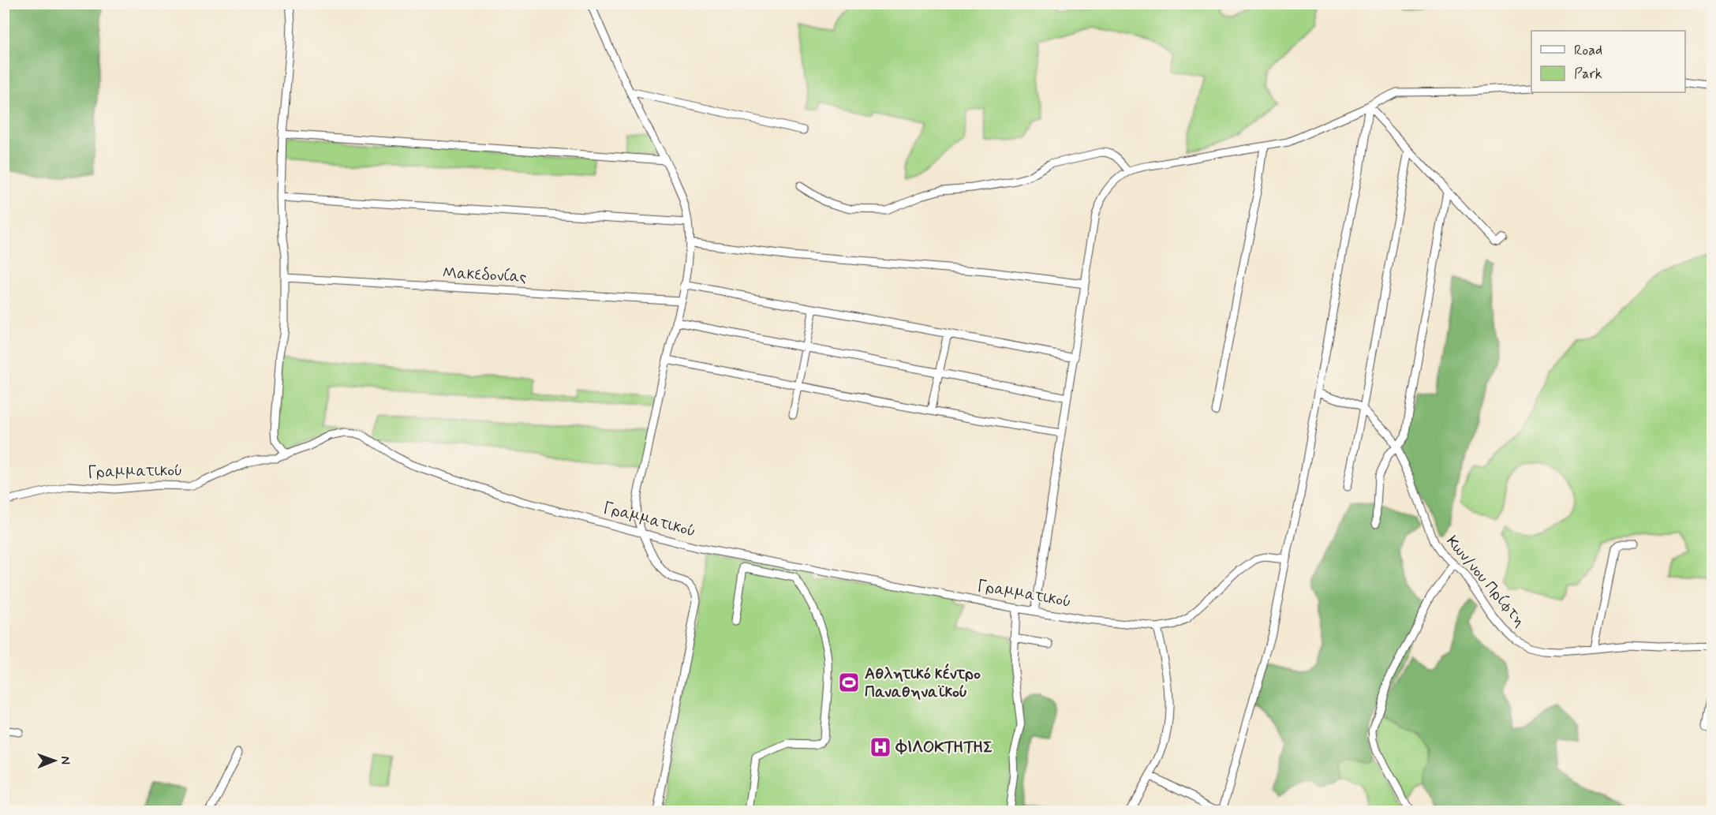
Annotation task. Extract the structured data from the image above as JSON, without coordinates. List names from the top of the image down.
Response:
{
  "streets": {
    "street": ["Μακεδονίας", "Γραμματικού", "Κων/νου Πρίφτη"]
  },
  "places": {
    "sports": ["Αθλητικό κέντρο Παναθηναϊκού"],
    "hospital": ["ΦΙΛΟΚΤΗΤΗΣ"]
  },
  "legend": ["Road", "Park"],
  "north": "right"
}
